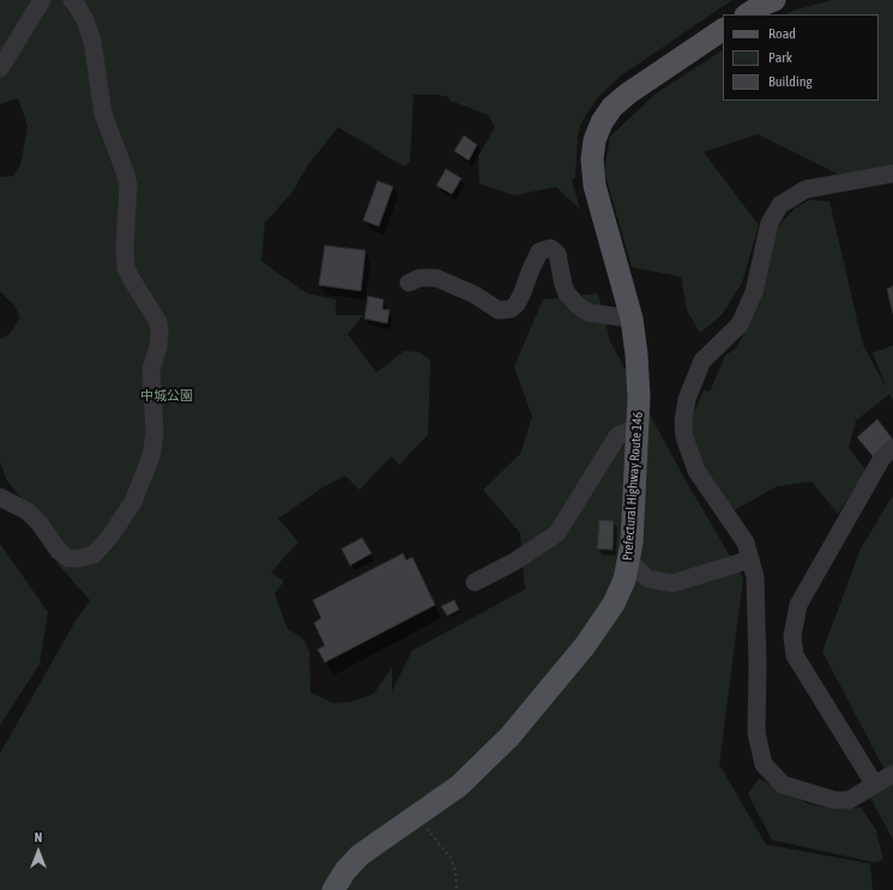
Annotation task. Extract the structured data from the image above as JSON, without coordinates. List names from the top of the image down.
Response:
{
  "streets": {
    "main road": ["Prefectural Highway Route 146"]
  },
  "parks": ["中城公園"],
  "legend": ["Road", "Park", "Building"],
  "north": "top"
}
